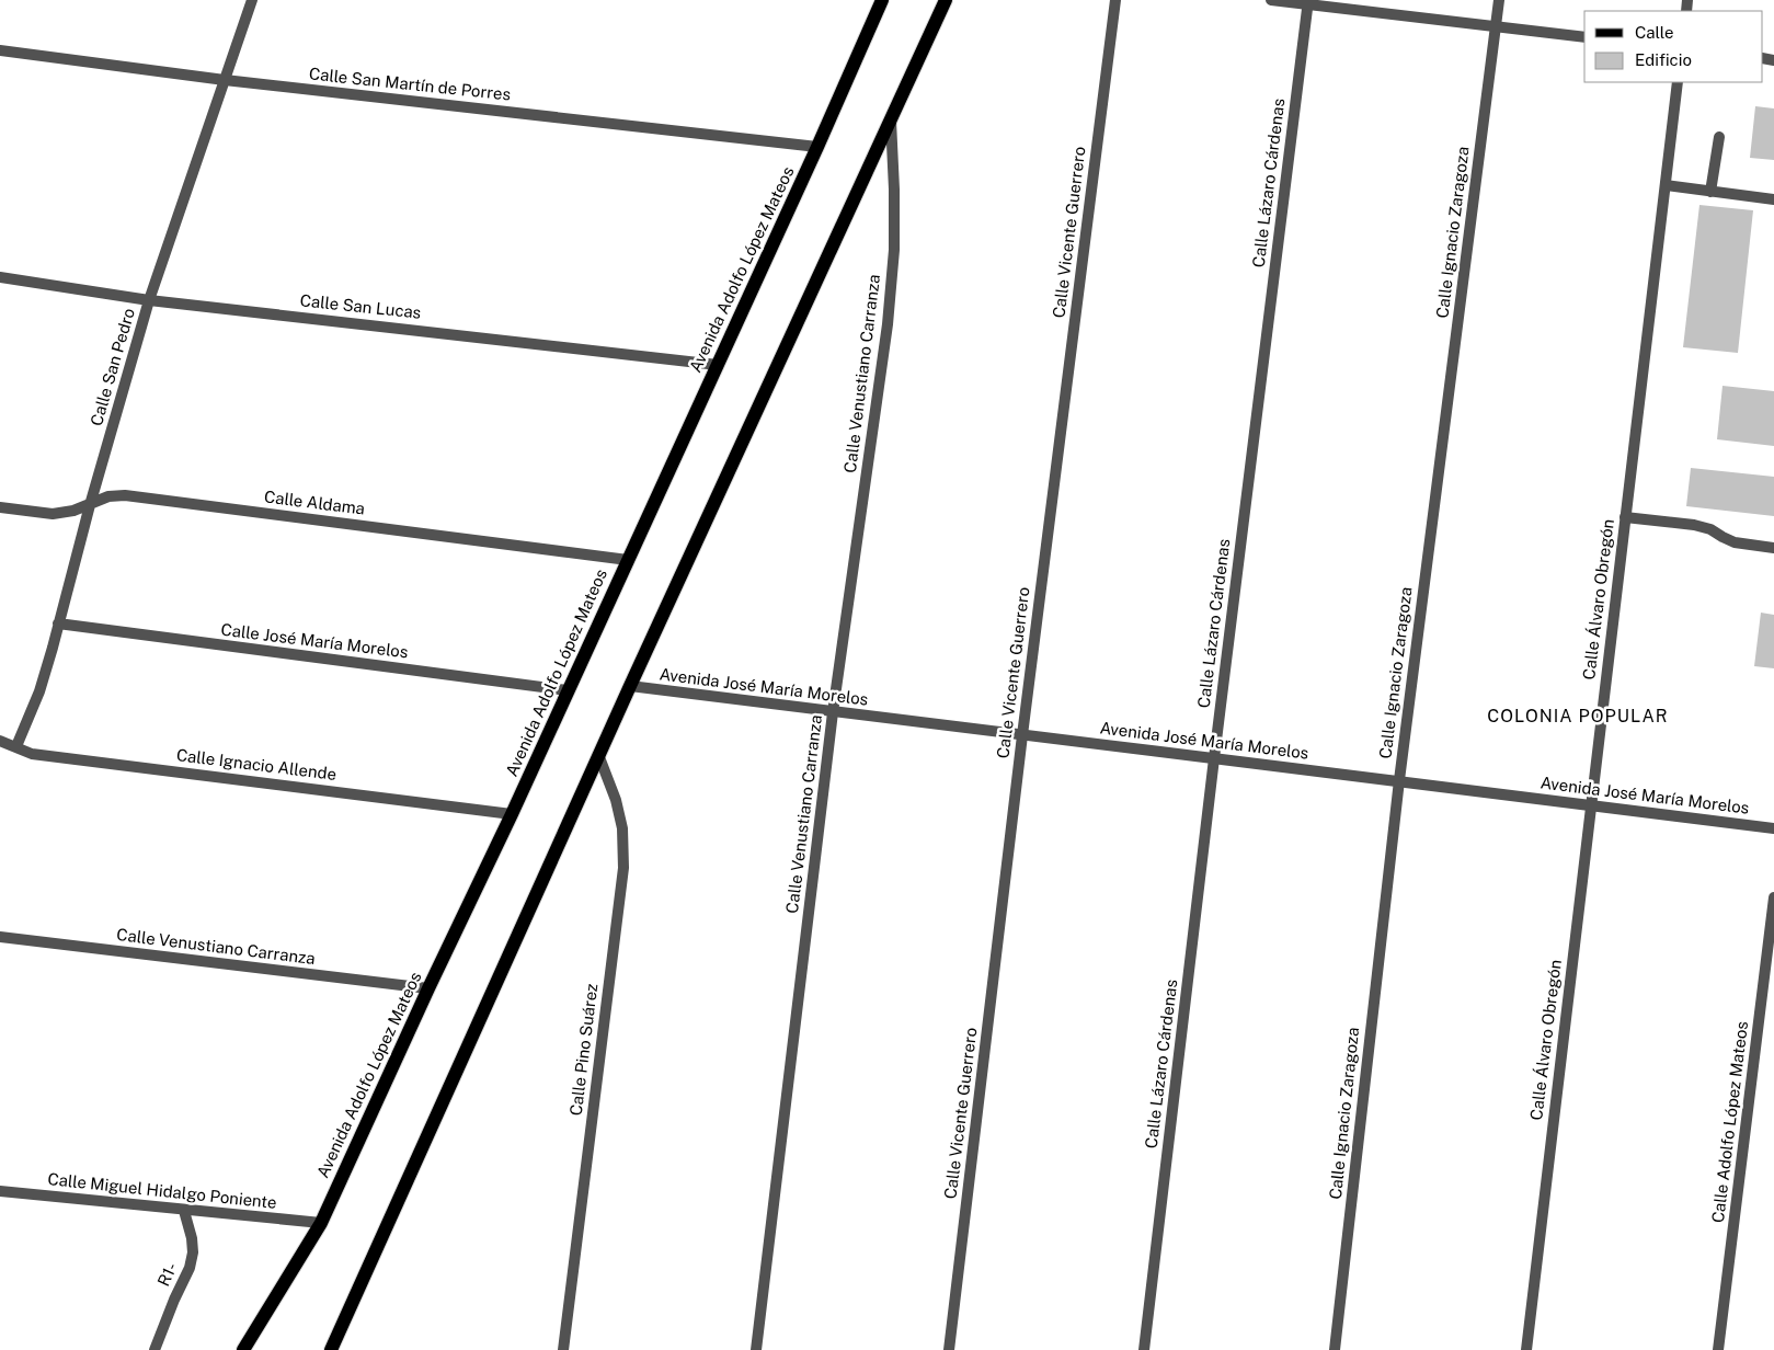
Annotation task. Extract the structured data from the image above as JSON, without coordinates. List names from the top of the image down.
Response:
{
  "streets": {
    "main road": ["Avenida Adolfo López Mateos"],
    "street": [
      "Calle San Martín de Porres",
      "Calle Lázaro Cárdenas",
      "Calle Vicente Guerrero",
      "Calle Ignacio Zaragoza",
      "Calle San Lucas",
      "Calle San Pedro",
      "Calle Venustiano Carranza",
      "Calle Aldama",
      "Calle Álvaro Obregón",
      "Calle José María Morelos",
      "Avenida José María Morelos",
      "Calle Ignacio Allende",
      "Calle Pino Suárez",
      "Calle Adolfo López Mateos",
      "Calle Miguel Hidalgo Poniente",
      "R1-"
    ]
  },
  "crossings": [
    ["Calle San Martín de Porres", "Avenida Adolfo López Mateos"],
    ["Calle San Martín de Porres", "Calle San Pedro"],
    ["Calle Lázaro Cárdenas", "Avenida José María Morelos"],
    ["Calle Vicente Guerrero", "Avenida José María Morelos"],
    ["Calle Ignacio Zaragoza", "Avenida José María Morelos"],
    ["Avenida Adolfo López Mateos", "Calle San Lucas"],
    ["Avenida Adolfo López Mateos", "Calle Venustiano Carranza"],
    ["Avenida Adolfo López Mateos", "Calle Aldama"],
    ["Avenida Adolfo López Mateos", "Calle José María Morelos"],
    ["Avenida Adolfo López Mateos", "Calle Ignacio Allende"],
    ["Avenida Adolfo López Mateos", "Calle Miguel Hidalgo Poniente"],
    ["Calle San Lucas", "Calle San Pedro"],
    ["Calle San Pedro", "Calle Aldama"],
    ["Calle San Pedro", "Calle José María Morelos"],
    ["Calle San Pedro", "Calle Ignacio Allende"],
    ["Calle Venustiano Carranza", "Avenida José María Morelos"],
    ["Calle Álvaro Obregón", "Avenida José María Morelos"],
    ["Calle Miguel Hidalgo Poniente", "R1-"]
  ],
  "districts": ["COLONIA POPULAR"],
  "legend": ["Calle", "Edificio"]
}
